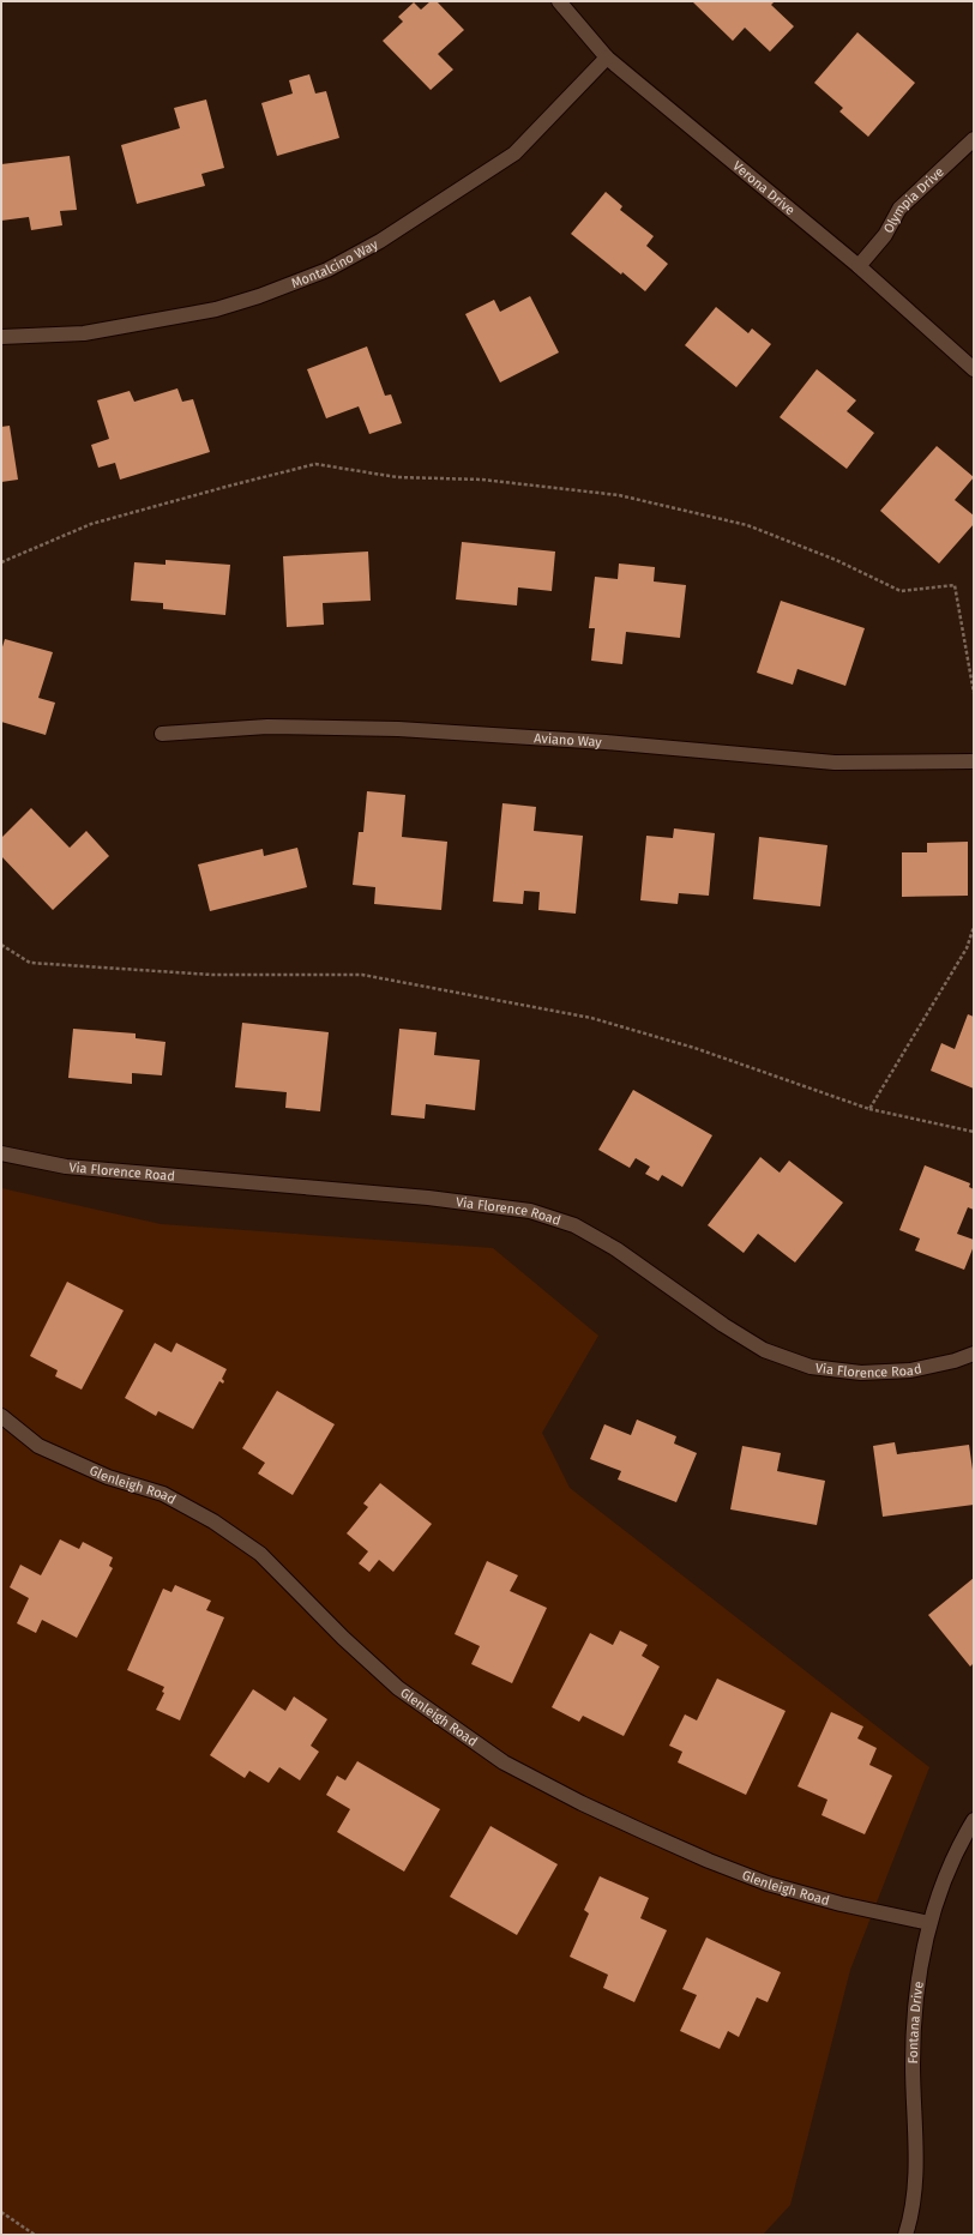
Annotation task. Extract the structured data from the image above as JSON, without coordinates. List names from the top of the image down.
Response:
{
  "streets": {
    "street": [
      "Verona Drive",
      "Olympia Drive",
      "Montalcino Way",
      "Aviano Way",
      "Via Florence Road",
      "Glenleigh Road",
      "Fontana Drive"
    ]
  },
  "crossings": [
    ["Verona Drive", "Olympia Drive"],
    ["Verona Drive", "Montalcino Way"],
    ["Glenleigh Road", "Fontana Drive"]
  ]
}
